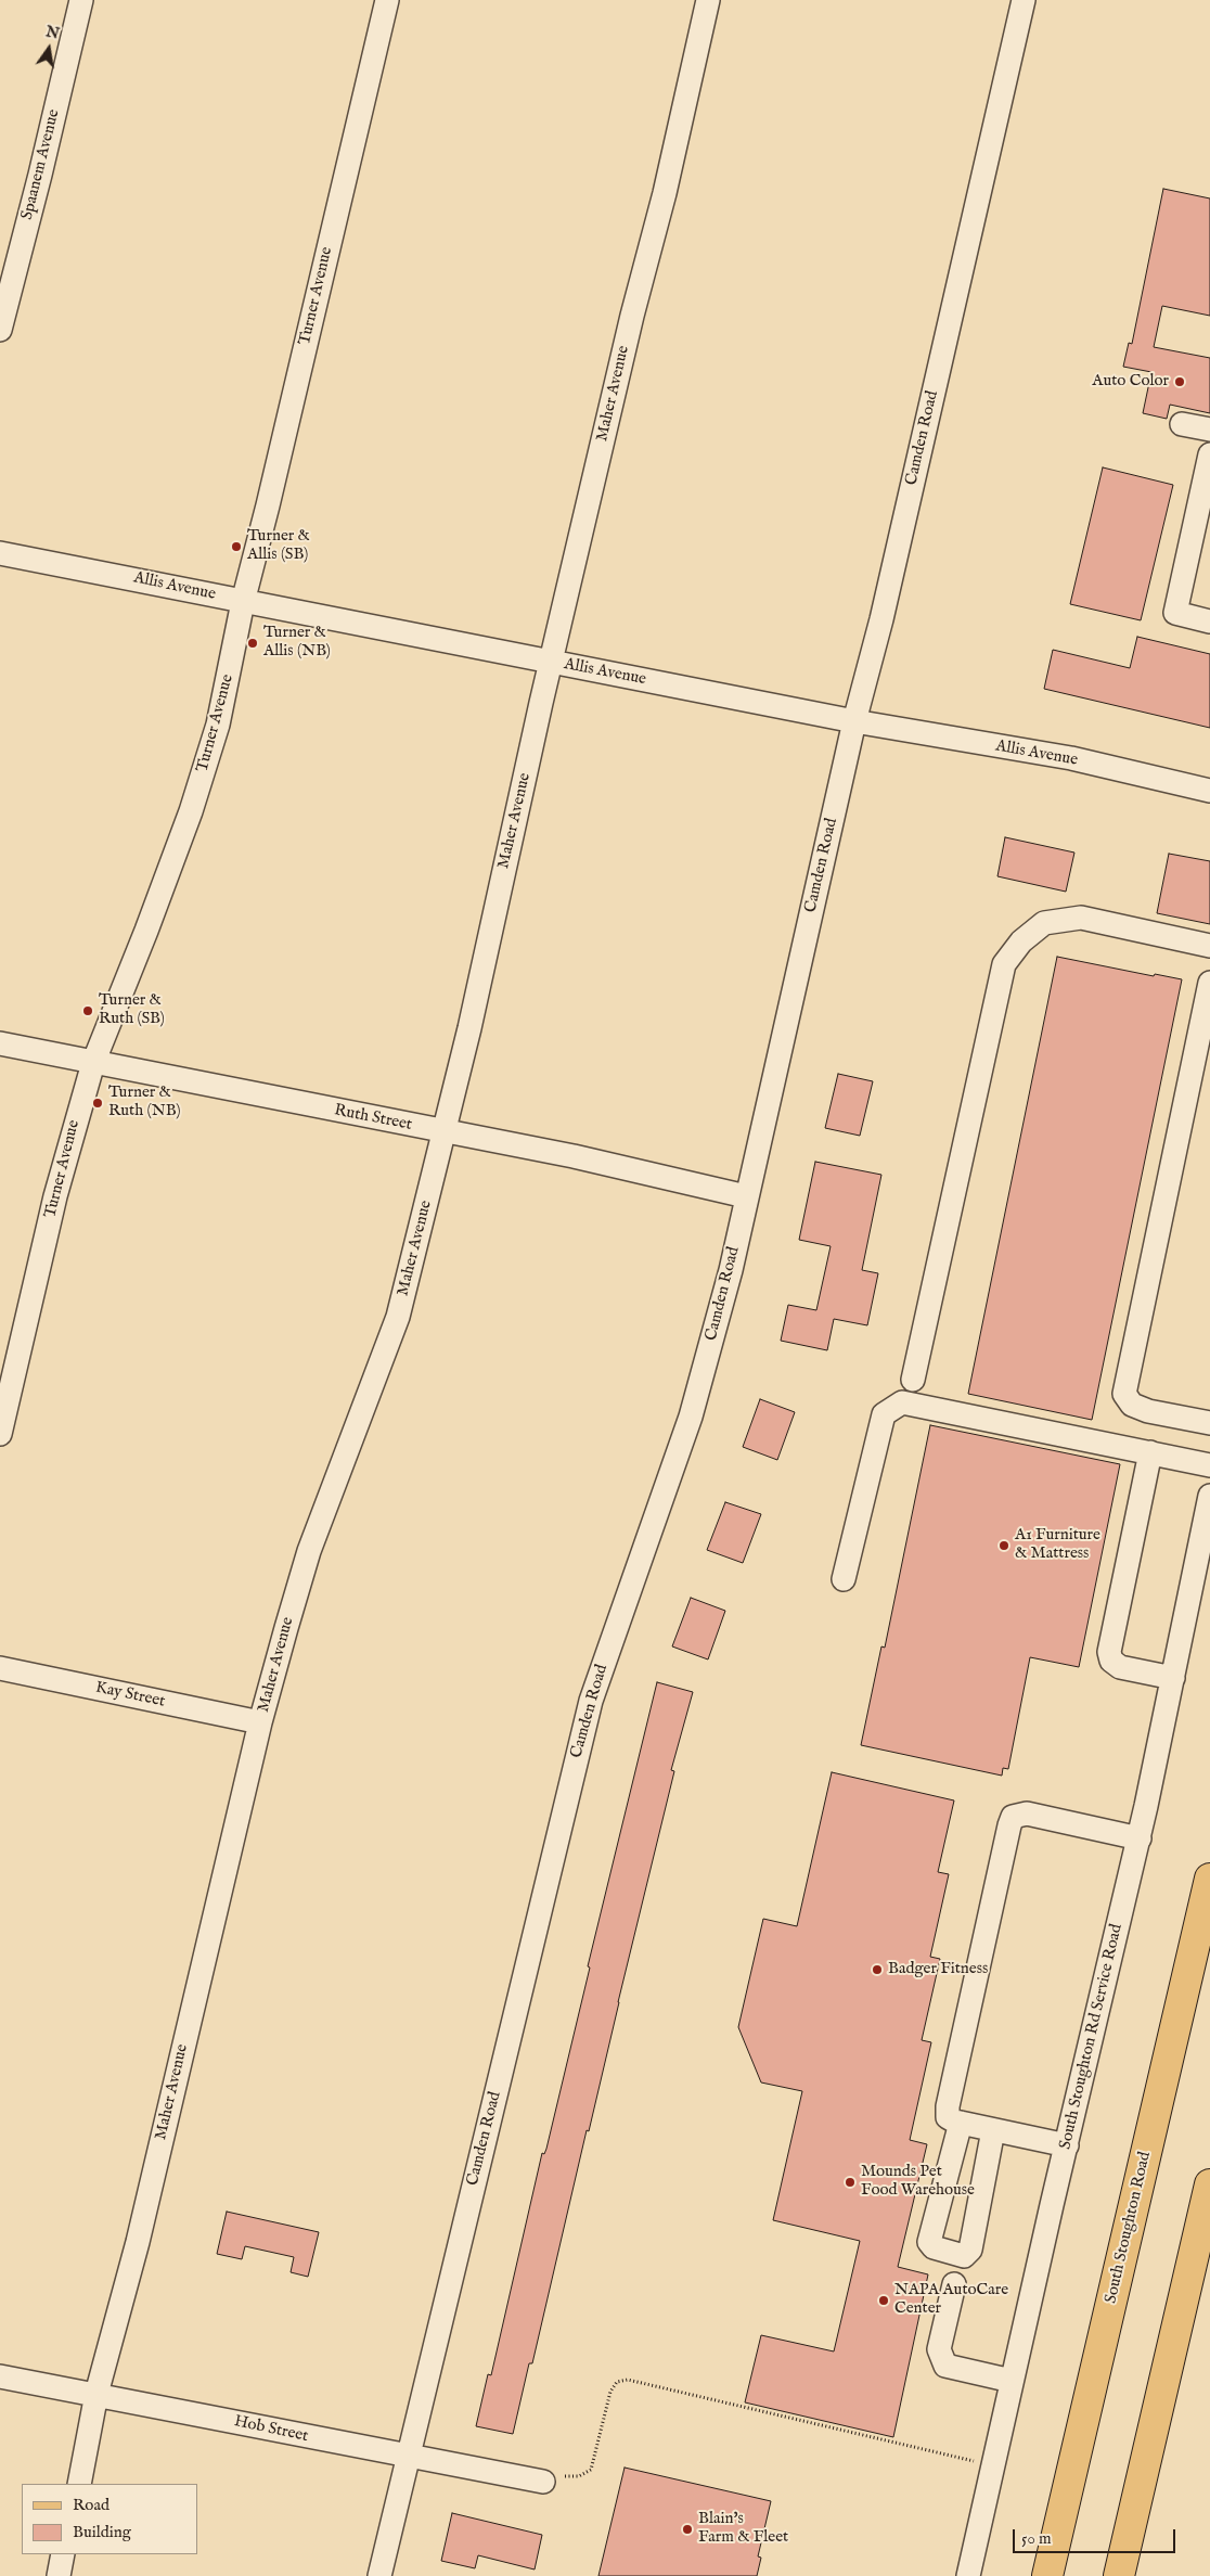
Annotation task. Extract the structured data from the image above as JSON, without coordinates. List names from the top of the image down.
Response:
{
  "streets": {
    "main road": ["South Stoughton Road"],
    "street": [
      "Spaanem Avenue",
      "Turner Avenue",
      "Maher Avenue",
      "Camden Road",
      "Allis Avenue",
      "Ruth Street",
      "Kay Street",
      "South Stoughton Rd Service Road",
      "Hob Street"
    ]
  },
  "crossings": [
    ["Turner Avenue", "Allis Avenue"],
    ["Turner Avenue", "Ruth Street"],
    ["Maher Avenue", "Allis Avenue"],
    ["Maher Avenue", "Ruth Street"],
    ["Maher Avenue", "Kay Street"],
    ["Maher Avenue", "Hob Street"],
    ["Camden Road", "Allis Avenue"],
    ["Camden Road", "Ruth Street"],
    ["Camden Road", "Hob Street"]
  ],
  "places": [
    "Auto Color",
    "Turner & Allis (SB)",
    "Turner & Allis (NB)",
    "Turner & Ruth (SB)",
    "Turner & Ruth (NB)",
    "A1 Furniture & Mattress",
    "Badger Fitness",
    "Mounds Pet Food Warehouse",
    "NAPA AutoCare Center",
    "Blain's Farm & Fleet"
  ],
  "legend": ["Road", "Building"],
  "scale_bar": "50 m",
  "north": "top"
}
